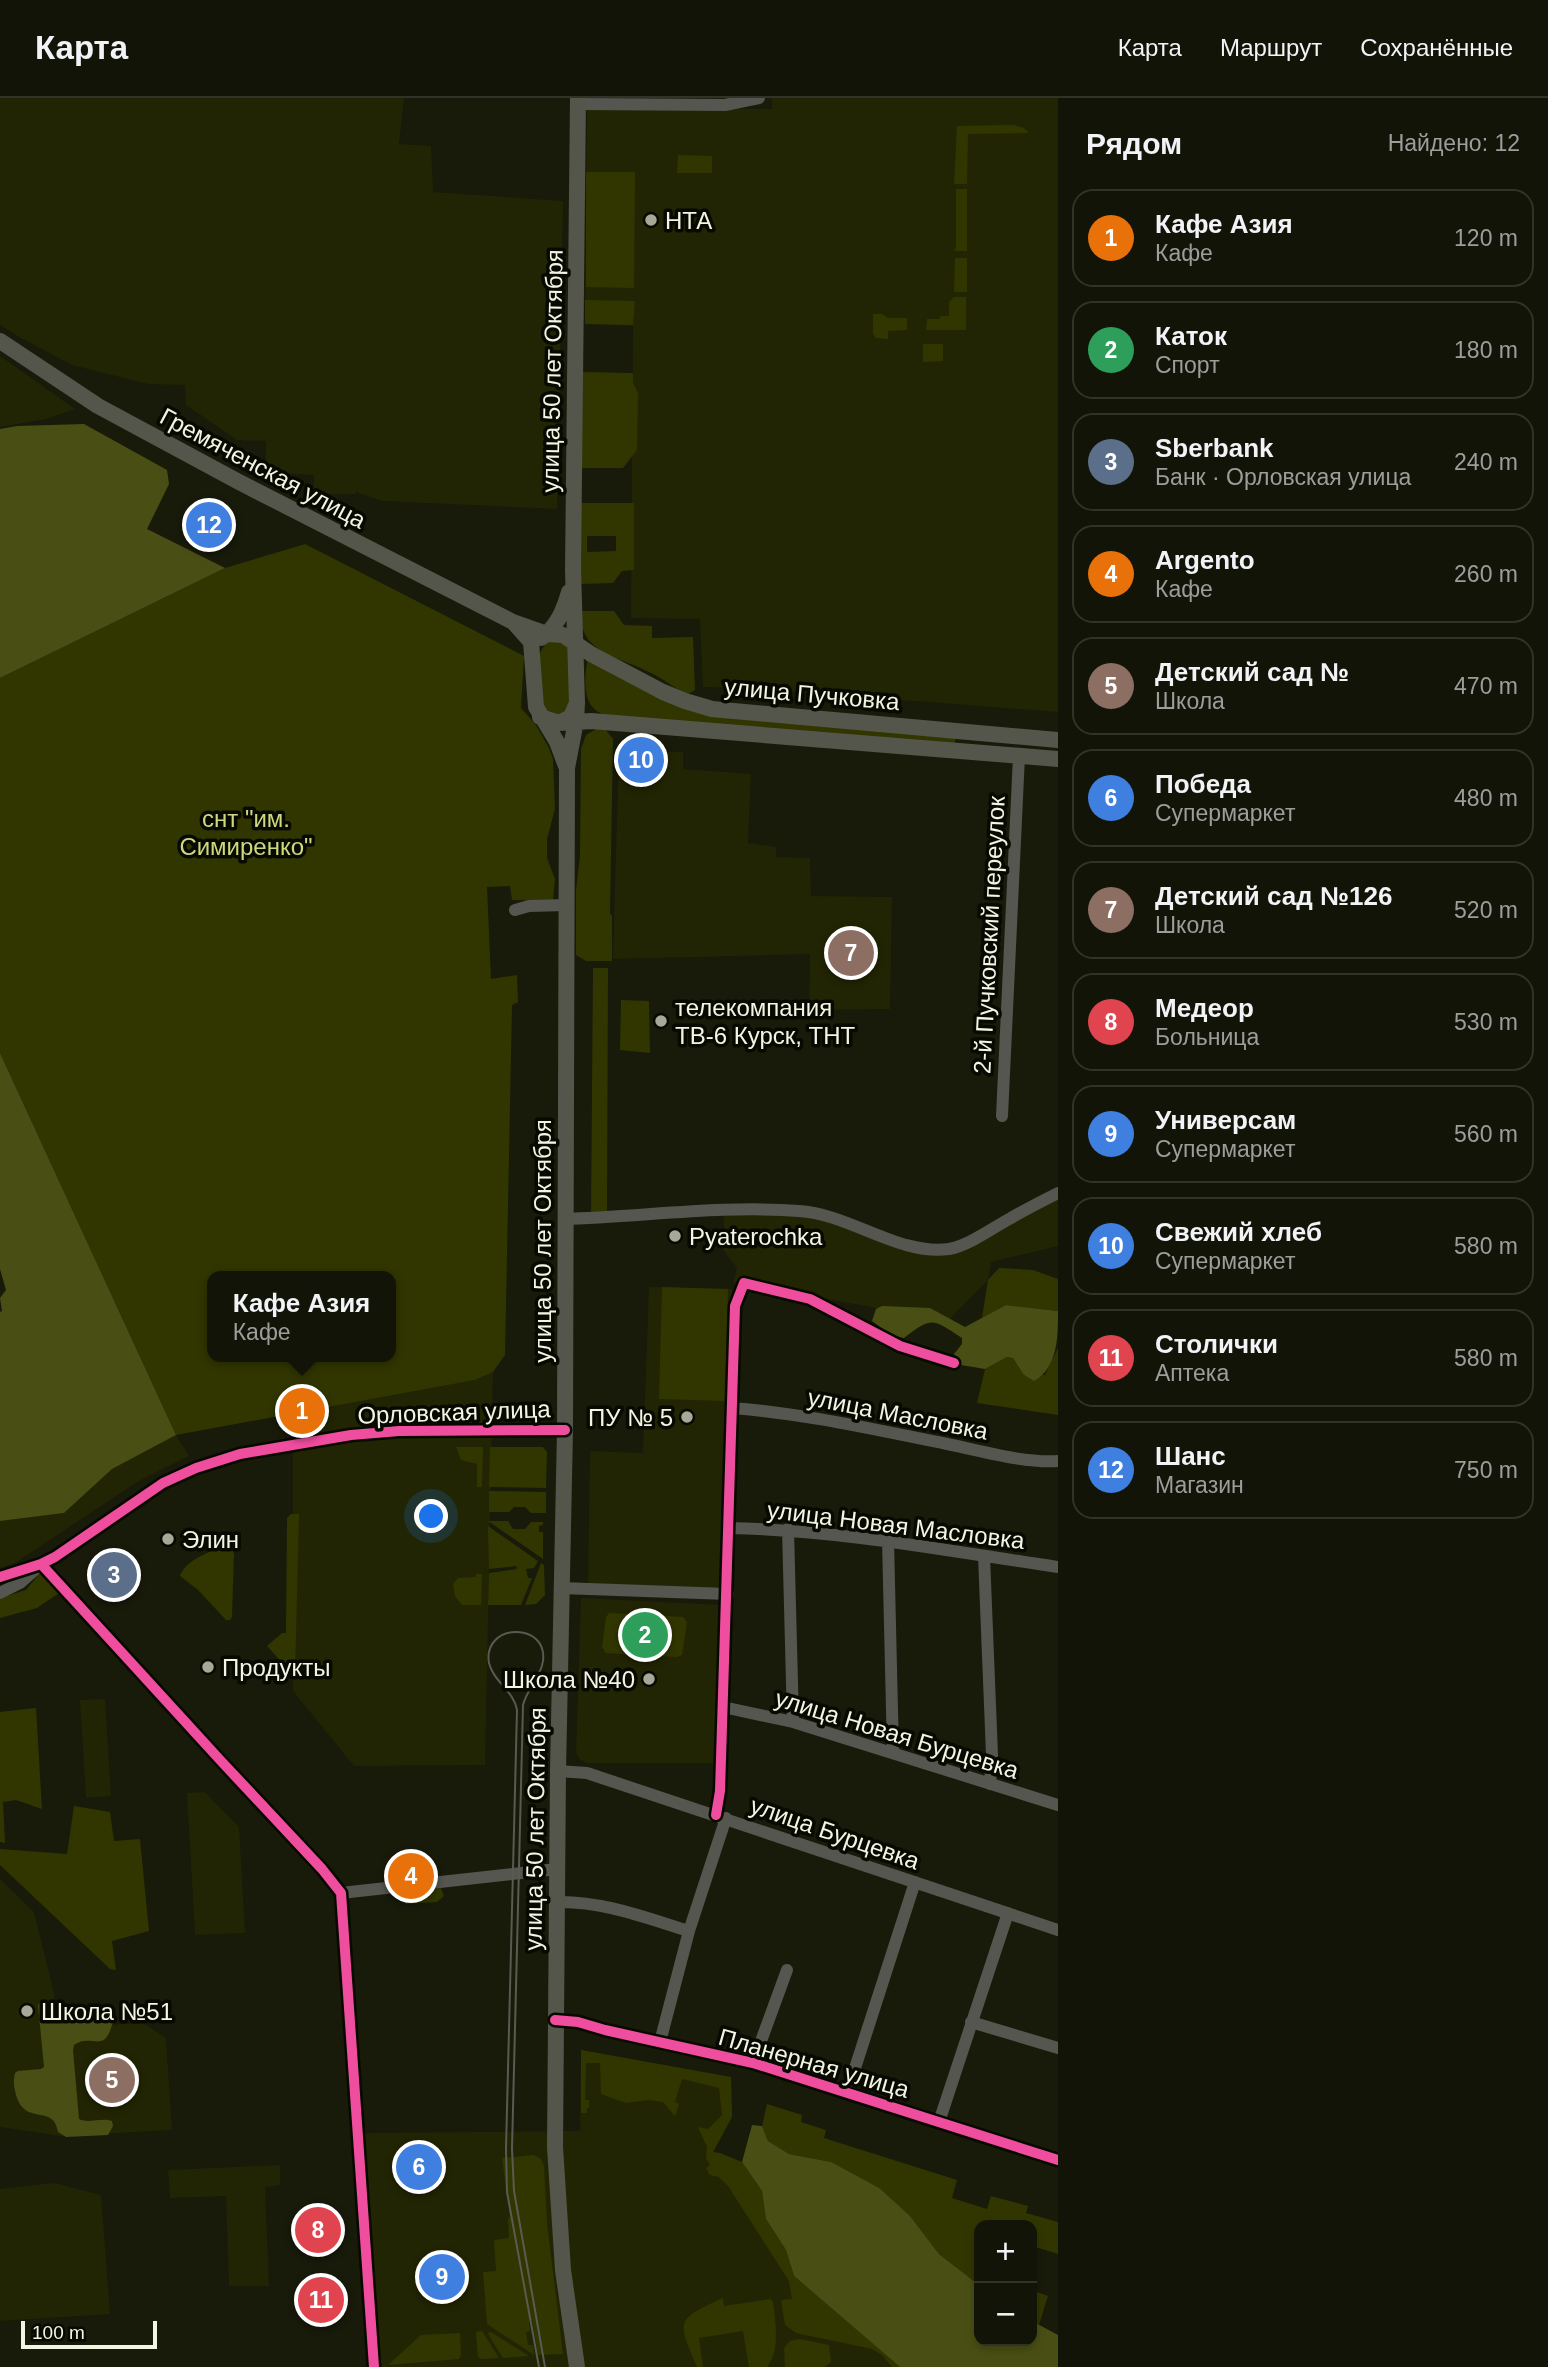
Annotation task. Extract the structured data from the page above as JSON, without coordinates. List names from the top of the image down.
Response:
{
  "streets": {
    "main road": ["улица 50 лет Октября", "Гремяченская улица", "улица Пучковка"],
    "street": [
      "2-й Пучковский переулок",
      "Орловская улица",
      "улица Масловка",
      "улица Новая Масловка",
      "улица Новая Бурцевка",
      "улица Бурцевка",
      "Планерная улица"
    ]
  },
  "crossings": [
    ["улица 50 лет Октября", "улица Пучковка"],
    ["улица 50 лет Октября", "Орловская улица"],
    ["улица 50 лет Октября", "улица Бурцевка"],
    ["улица 50 лет Октября", "Планерная улица"],
    ["Гремяченская улица", "улица Пучковка"],
    ["улица Пучковка", "2-й Пучковский переулок"]
  ],
  "parks": ["снт \"им. Симиренко\""],
  "places": [
    "НТА",
    "телекомпания ТВ-6 Курск, ТНТ",
    "Pyaterochka",
    "ПУ № 5",
    "Элин",
    "Продукты",
    "Школа №40",
    "Школа №51"
  ],
  "scale_bar": "100 m",
  "page": {
    "header": "Карта",
    "nav": ["Карта", "Маршрут", "Сохранённые"],
    "heading": ["Рядом", "Найдено: 12"],
    "list": [
      {
        "mark": "1",
        "name": "Кафе Азия",
        "note": "Кафе",
        "value": "120 m"
      },
      {
        "mark": "2",
        "name": "Каток",
        "note": "Спорт",
        "value": "180 m"
      },
      {
        "mark": "3",
        "name": "Sberbank",
        "note": "Банк · Орловская улица",
        "value": "240 m"
      },
      {
        "mark": "4",
        "name": "Argento",
        "note": "Кафе",
        "value": "260 m"
      },
      {
        "mark": "5",
        "name": "Детский сад №",
        "note": "Школа",
        "value": "470 m"
      },
      {
        "mark": "6",
        "name": "Победа",
        "note": "Супермаркет",
        "value": "480 m"
      },
      {
        "mark": "7",
        "name": "Детский сад №126",
        "note": "Школа",
        "value": "520 m"
      },
      {
        "mark": "8",
        "name": "Медеор",
        "note": "Больница",
        "value": "530 m"
      },
      {
        "mark": "9",
        "name": "Универсам",
        "note": "Супермаркет",
        "value": "560 m"
      },
      {
        "mark": "10",
        "name": "Свежий хлеб",
        "note": "Супермаркет",
        "value": "580 m"
      },
      {
        "mark": "11",
        "name": "Столички",
        "note": "Аптека",
        "value": "580 m"
      },
      {
        "mark": "12",
        "name": "Шанс",
        "note": "Магазин",
        "value": "750 m"
      }
    ],
    "pins": [
      "12",
      "10",
      "7",
      "1",
      "3",
      "2",
      "4",
      "5",
      "6",
      "8",
      "9",
      "11"
    ],
    "popup": ["Кафе Азия", "Кафе"],
    "map_buttons": ["+", "−"],
    "scale": "100 m"
  }
}
